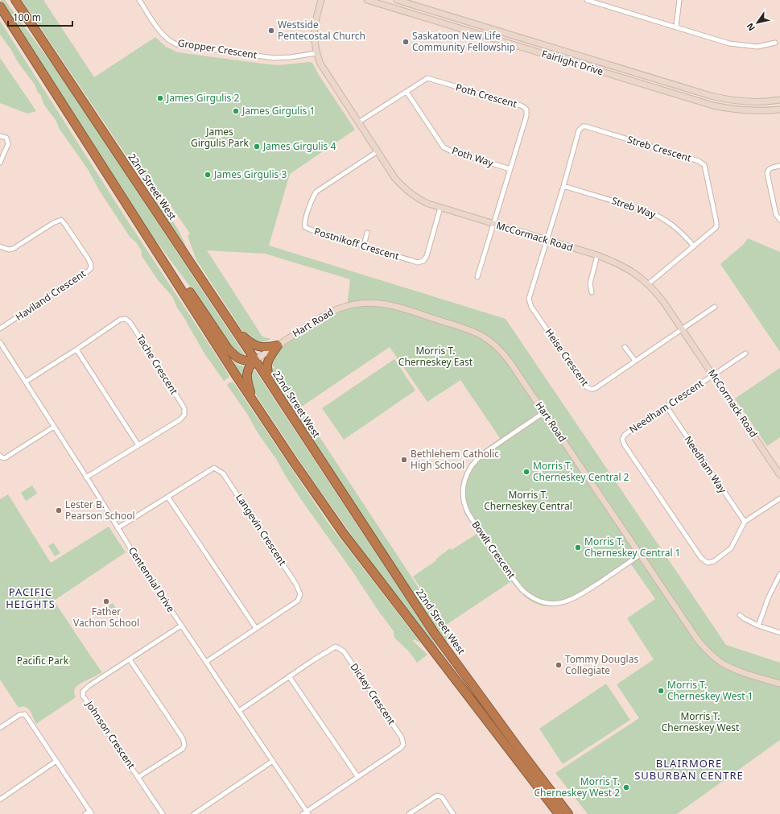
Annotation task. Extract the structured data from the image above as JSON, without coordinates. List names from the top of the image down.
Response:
{
  "streets": {
    "highway": ["22nd Street West"],
    "street": [
      "Gropper Crescent",
      "Fairlight Drive",
      "Poth Crescent",
      "Streb Crescent",
      "Poth Way",
      "Streb Way",
      "McCormack Road",
      "Postnikoff Crescent",
      "Haviland Crescent",
      "Hart Road",
      "Heise Crescent",
      "Tache Crescent",
      "Needham Crescent",
      "Needham Way",
      "Langevin Crescent",
      "Bowlt Crescent",
      "Centennial Drive",
      "Dickey Crescent",
      "Johnson Crescent"
    ]
  },
  "crossings": [
    ["Gropper Crescent", "McCormack Road"],
    ["Poth Crescent", "Poth Way"],
    ["Poth Crescent", "McCormack Road"],
    ["Streb Crescent", "Streb Way"],
    ["Streb Crescent", "McCormack Road"],
    ["Streb Crescent", "Heise Crescent"],
    ["22nd Street West", "Hart Road"],
    ["McCormack Road", "Postnikoff Crescent"],
    ["McCormack Road", "Heise Crescent"],
    ["McCormack Road", "Needham Crescent"],
    ["Hart Road", "Bowlt Crescent"],
    ["Tache Crescent", "Centennial Drive"],
    ["Needham Crescent", "Needham Way"],
    ["Langevin Crescent", "Centennial Drive"],
    ["Centennial Drive", "Dickey Crescent"],
    ["Centennial Drive", "Johnson Crescent"]
  ],
  "districts": ["PACIFIC HEIGHTS", "BLAIRMORE SUBURBAN CENTRE"],
  "parks": [
    "James Girgulis Park",
    "Morris T. Cherneskey East",
    "Morris T. Cherneskey Central",
    "Pacific Park",
    "Morris T. Cherneskey West"
  ],
  "places": [
    "Westside Pentecostal Church",
    "Saskatoon New Life Community Fellowship",
    "James Girgulis 2",
    "James Girgulis 1",
    "James Girgulis 4",
    "James Girgulis 3",
    "Bethlehem Catholic High School",
    "Morris T. Cherneskey Central 2",
    "Lester B. Pearson School",
    "Morris T. Cherneskey Central 1",
    "Father Vachon School",
    "Tommy Douglas Collegiate",
    "Morris T. Cherneskey West 1",
    "Morris T. Cherneskey West 2"
  ],
  "scale_bar": "100 m",
  "north": "bottom left"
}
